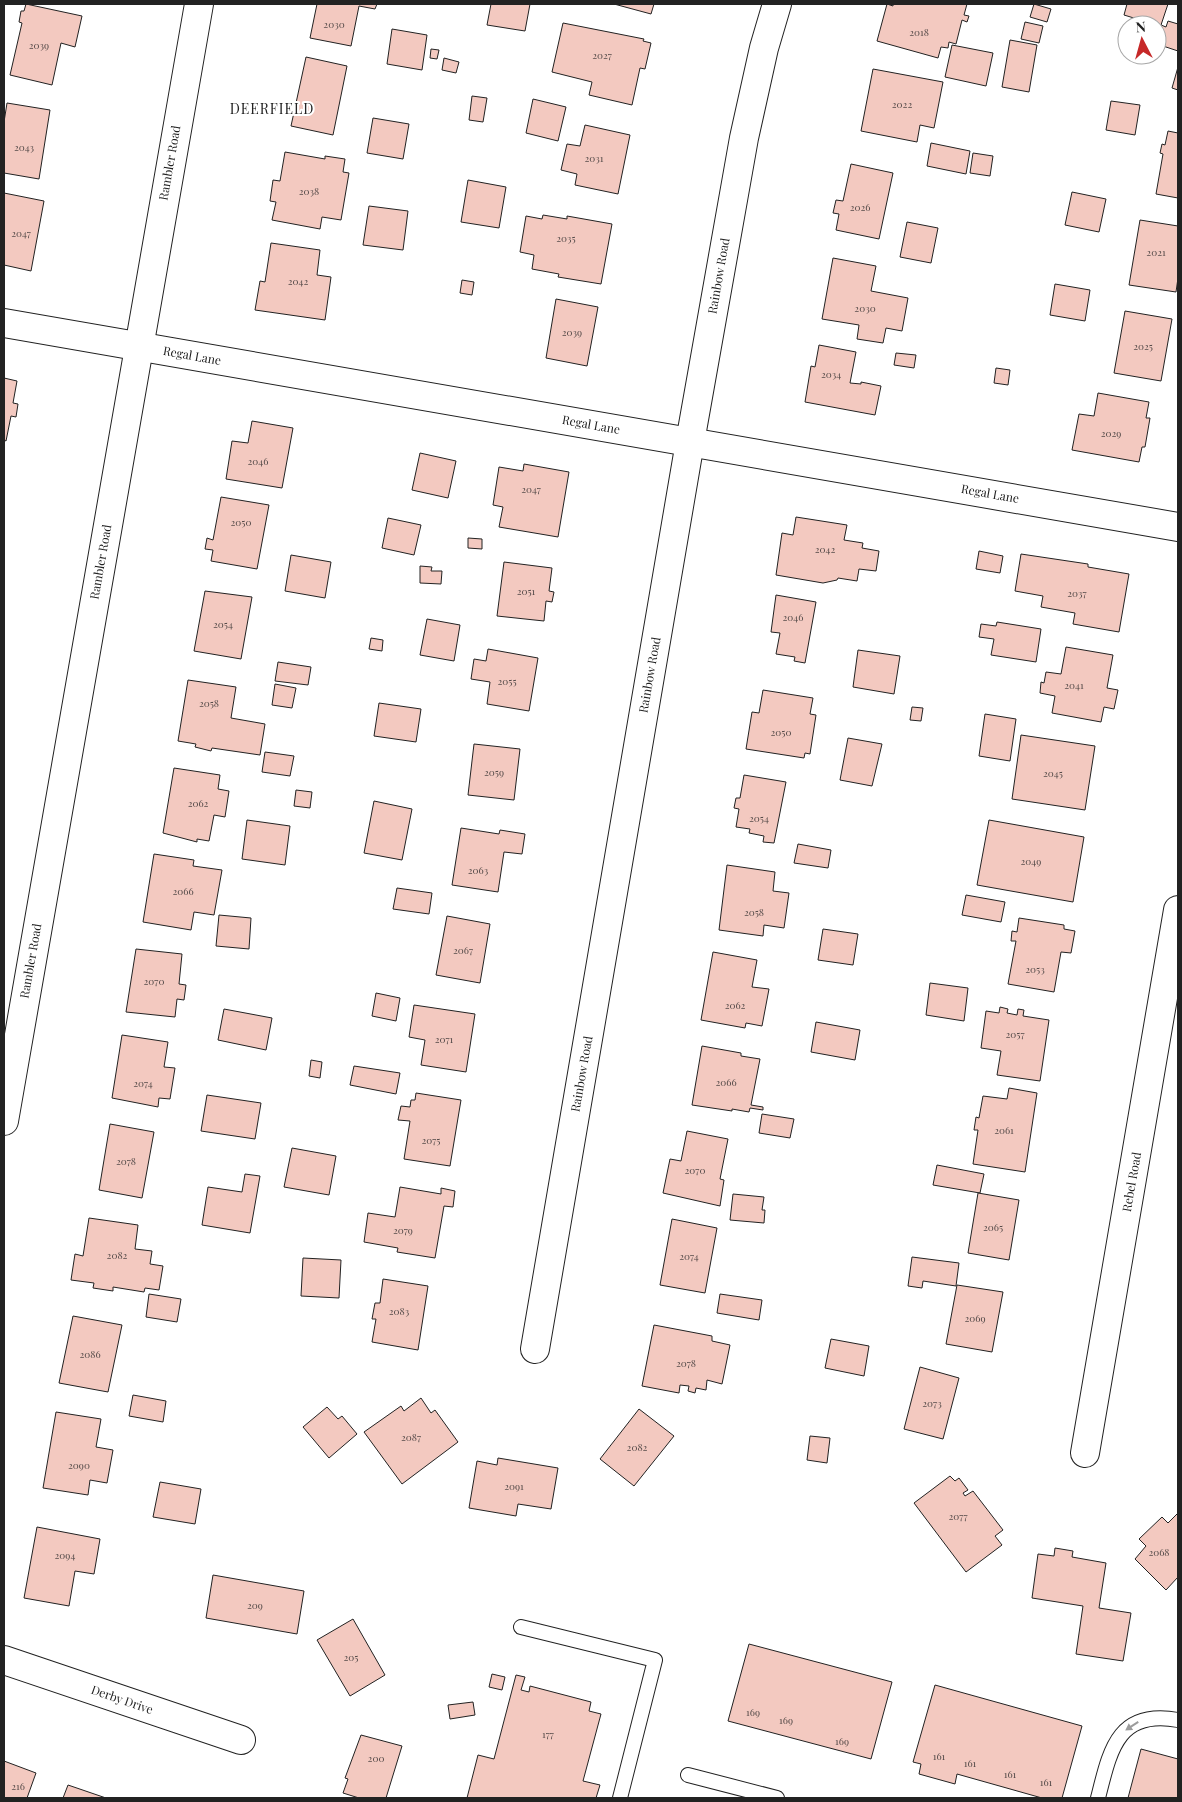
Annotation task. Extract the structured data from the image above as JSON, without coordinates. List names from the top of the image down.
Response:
{
  "streets": {
    "street": [
      "Rambler Road",
      "Rainbow Road",
      "Regal Lane",
      "Rebel Road",
      "Derby Drive"
    ]
  },
  "crossings": [
    ["Rambler Road", "Regal Lane"],
    ["Rainbow Road", "Regal Lane"]
  ],
  "districts": ["DEERFIELD"],
  "house_numbers": [
    "2030",
    "2018",
    "2039",
    "2027",
    "2022",
    "2043",
    "2031",
    "2038",
    "2026",
    "2047",
    "2035",
    "2021",
    "2042",
    "2030",
    "2039",
    "2025",
    "2034",
    "2029",
    "2046",
    "2047",
    "2050",
    "2042",
    "2051",
    "2037",
    "2046",
    "2054",
    "2055",
    "2041",
    "2058",
    "2050",
    "2059",
    "2045",
    "2062",
    "2054",
    "2049",
    "2063",
    "2066",
    "2058",
    "2067",
    "2053",
    "2070",
    "2062",
    "2057",
    "2071",
    "2066",
    "2074",
    "2061",
    "2075",
    "2078",
    "2070",
    "2065",
    "2079",
    "2082",
    "2074",
    "2083",
    "2069",
    "2086",
    "2078",
    "2073",
    "2087",
    "2082",
    "2090",
    "2091",
    "2077",
    "2068",
    "2094",
    "209",
    "205",
    "169",
    "169",
    "177",
    "169",
    "161",
    "200",
    "161",
    "161",
    "161",
    "216"
  ],
  "north": "top"
}
